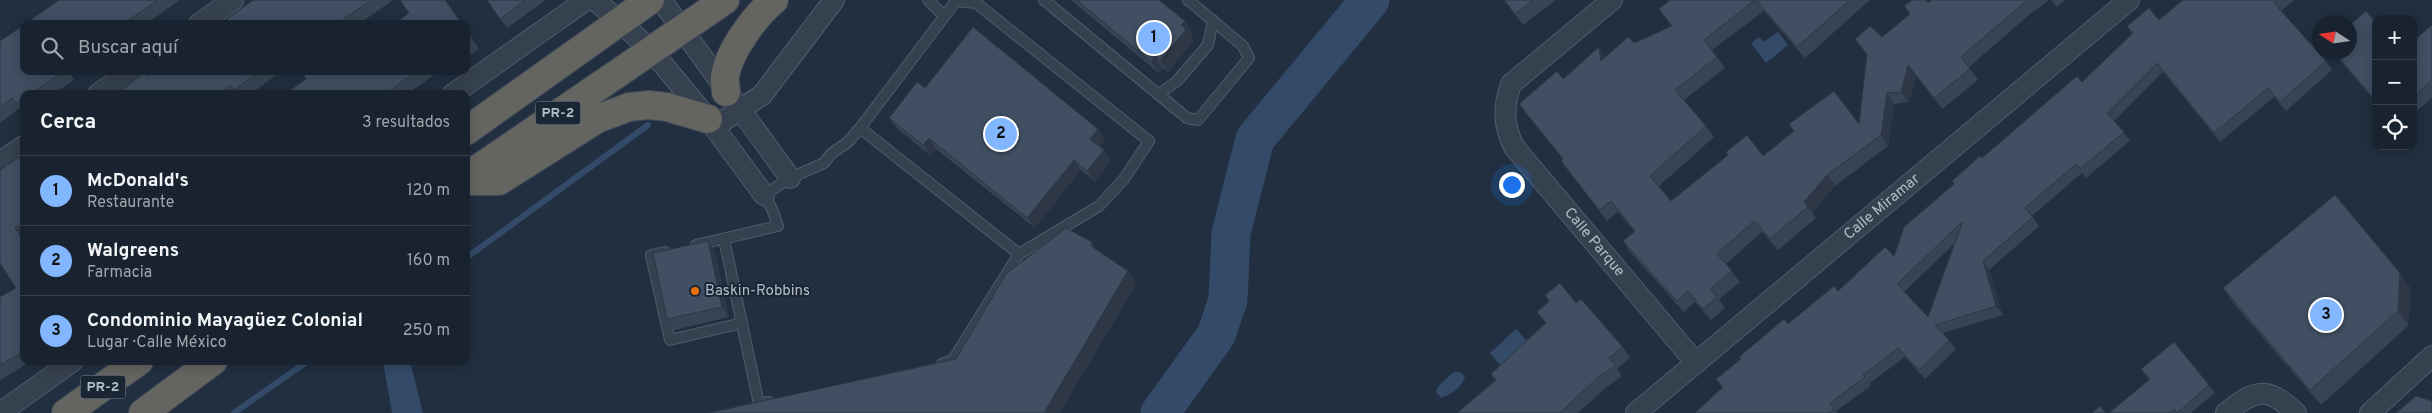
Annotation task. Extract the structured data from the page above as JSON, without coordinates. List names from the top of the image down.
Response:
{
  "streets": {
    "highway": ["PR-2"],
    "street": ["Calle Miramar", "Calle Parque"]
  },
  "crossings": [
    ["Calle Miramar", "Calle Parque"]
  ],
  "places": ["Baskin-Robbins"],
  "north": "left",
  "page": {
    "map_buttons": ["+", "−"],
    "pins": ["1", "2", "3"],
    "search": "Buscar aquí",
    "heading": ["Cerca", "3 resultados"],
    "list": [
      {
        "mark": "1",
        "name": "McDonald's",
        "note": "Restaurante",
        "value": "120 m"
      },
      {
        "mark": "2",
        "name": "Walgreens",
        "note": "Farmacia",
        "value": "160 m"
      },
      {
        "mark": "3",
        "name": "Condominio Mayagüez Colonial",
        "note": "Lugar · Calle México",
        "value": "250 m"
      }
    ]
  }
}
